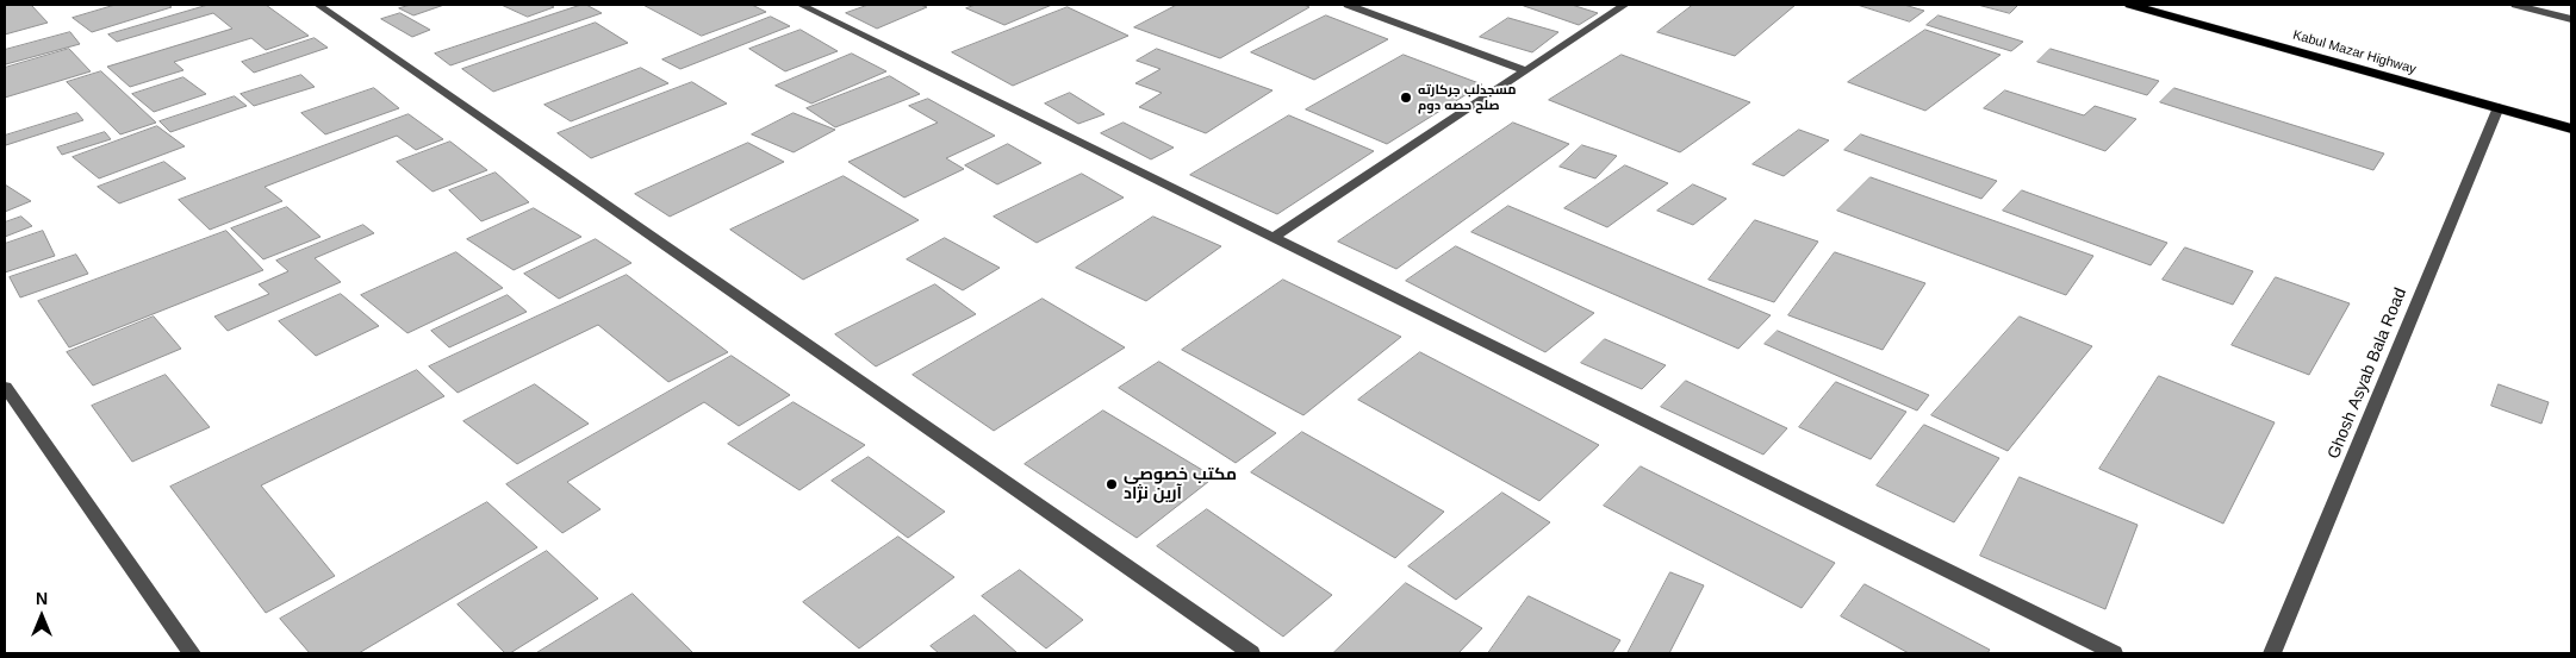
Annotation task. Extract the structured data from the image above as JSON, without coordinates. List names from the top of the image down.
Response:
{
  "streets": {
    "highway": ["Kabul Mazar Highway"],
    "street": ["Ghosh Asyab Bala Road"]
  },
  "crossings": [
    ["Kabul Mazar Highway", "Ghosh Asyab Bala Road"]
  ],
  "places": ["مسجدلب جرکارته صلح حصه دوم", "مکتب خصوصی آرین نژاد"],
  "north": "top"
}
